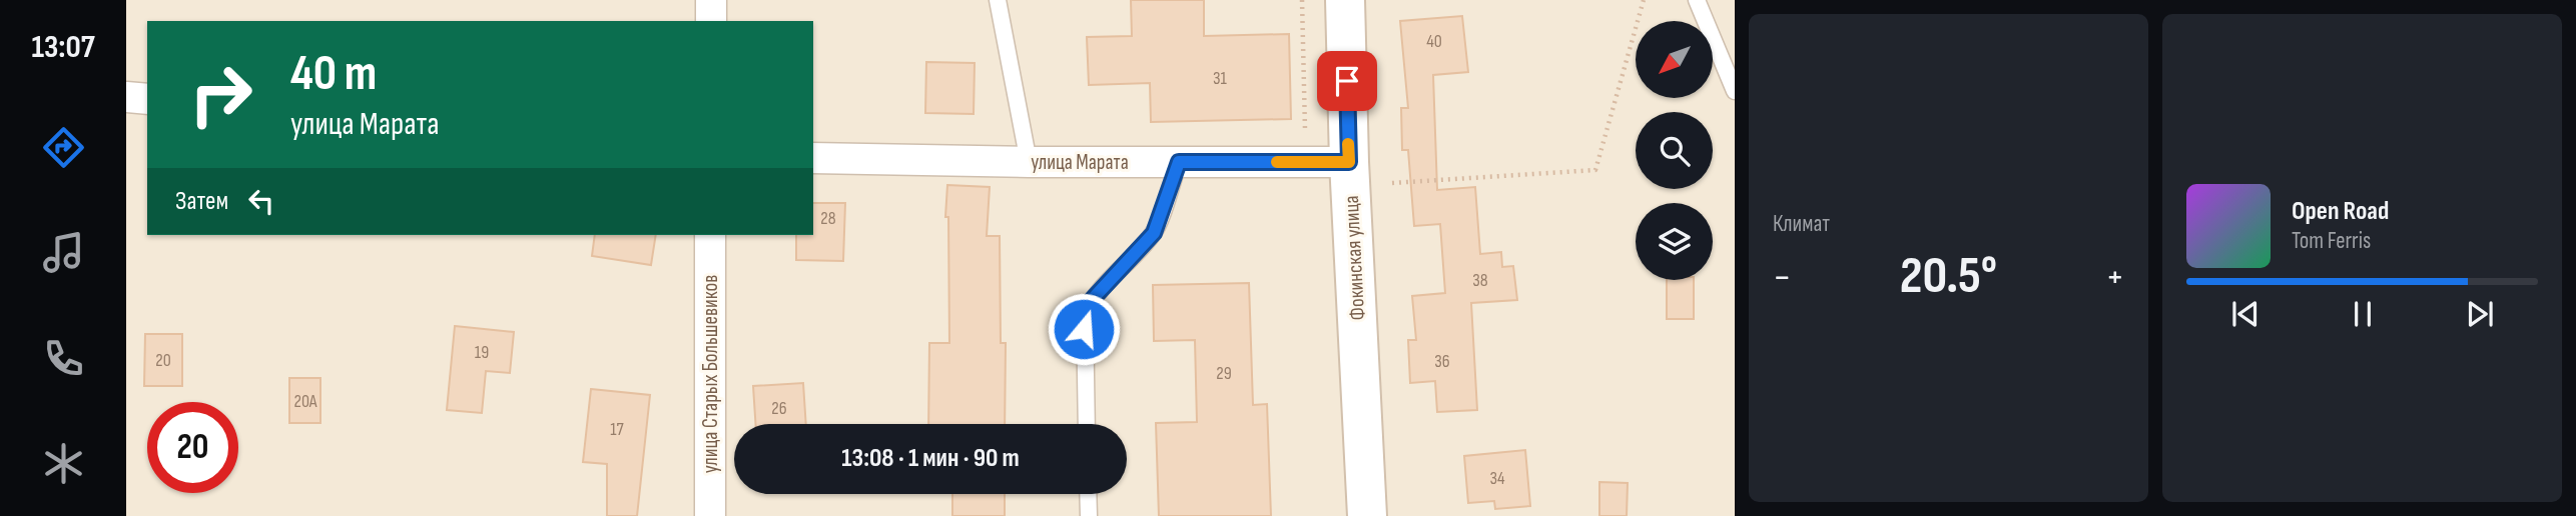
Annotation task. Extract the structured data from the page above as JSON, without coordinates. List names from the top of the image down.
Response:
{
  "streets": {
    "main road": ["Фокинская улица"],
    "street": ["улица Марата", "улица Старых Большевиков"]
  },
  "crossings": [
    ["улица Марата", "Фокинская улица"]
  ],
  "house_numbers": [
    "40",
    "31",
    "28",
    "38",
    "19",
    "20",
    "36",
    "29",
    "20А",
    "26",
    "17",
    "34"
  ],
  "north": "bottom left",
  "page": {
    "tabs": "13:07",
    "tile": "Климат",
    "turn": ["40 m", "улица Марата"],
    "then": "Затем",
    "song": ["Open Road", "Tom Ferris"],
    "heat": ["−", "20.5°", "+"],
    "limit": "20",
    "trip": "13:08 · 1 мин · 90 m"
  }
}
